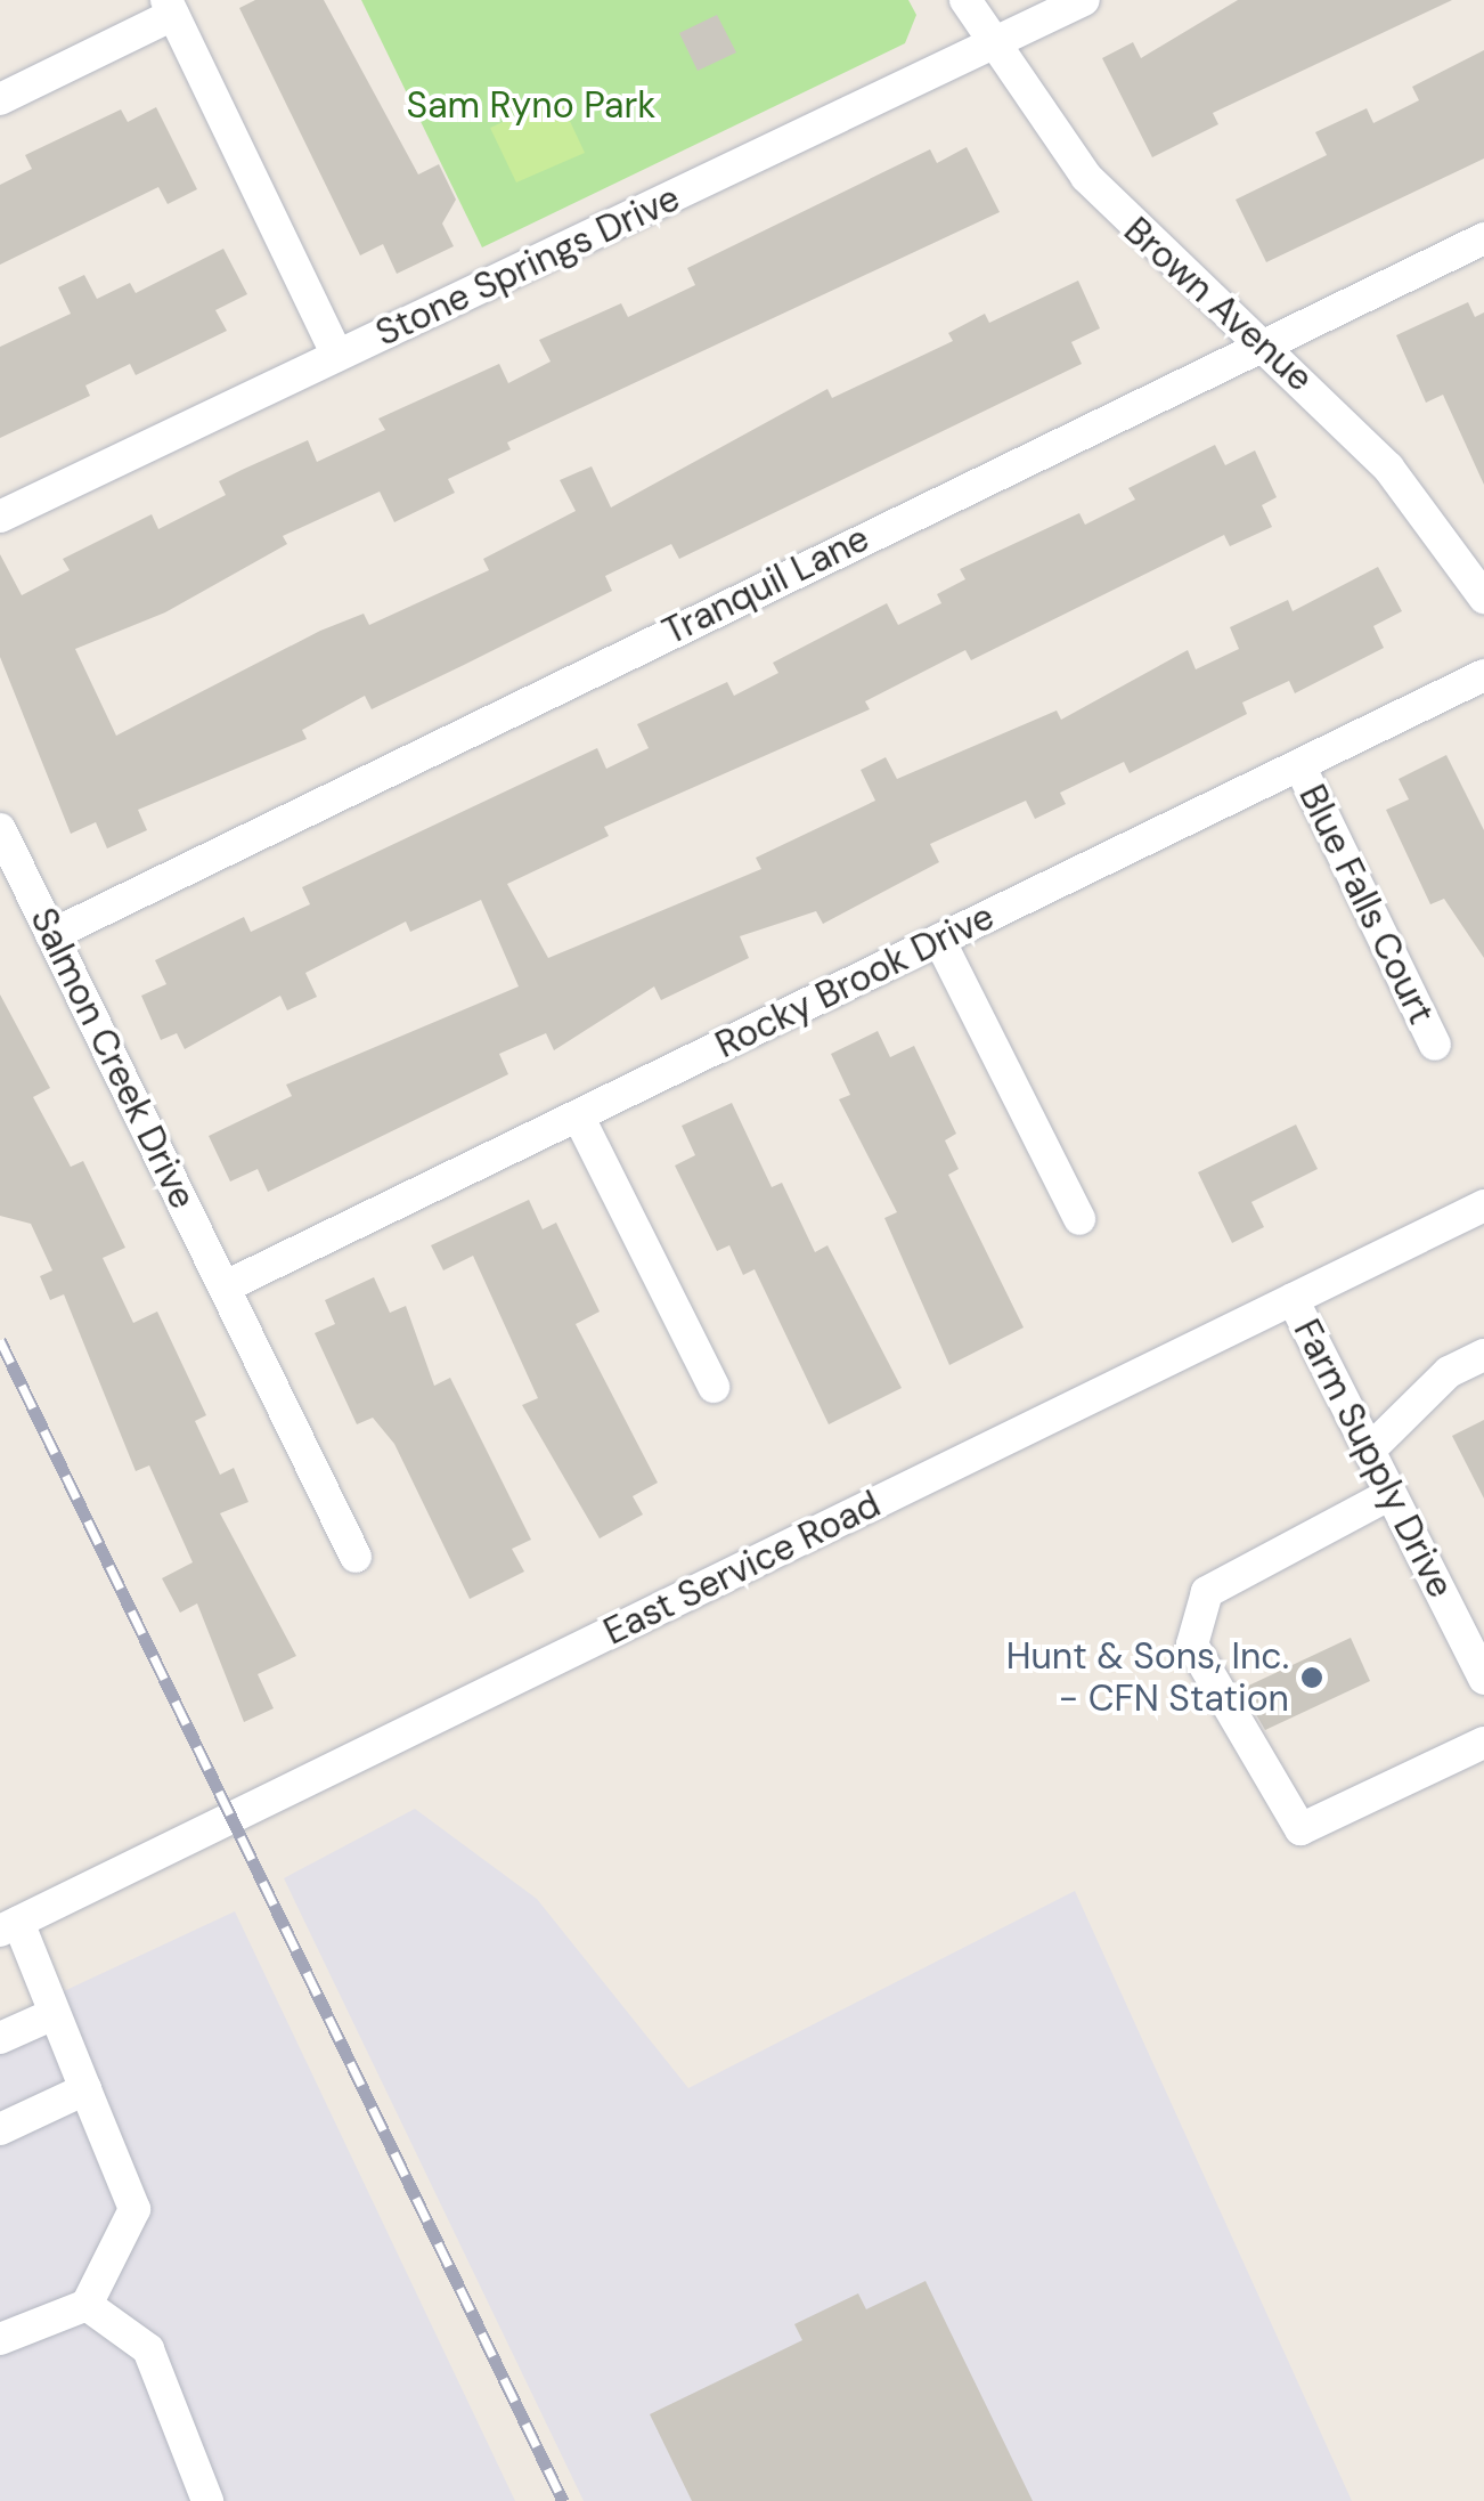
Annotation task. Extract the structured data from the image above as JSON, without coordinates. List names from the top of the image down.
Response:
{
  "streets": {
    "street": [
      "Stone Springs Drive",
      "Brown Avenue",
      "Tranquil Lane",
      "Blue Falls Court",
      "Rocky Brook Drive",
      "Salmon Creek Drive",
      "Farm Supply Drive",
      "East Service Road"
    ]
  },
  "crossings": [
    ["Stone Springs Drive", "Brown Avenue"],
    ["Brown Avenue", "Tranquil Lane"],
    ["Tranquil Lane", "Salmon Creek Drive"],
    ["Blue Falls Court", "Rocky Brook Drive"],
    ["Rocky Brook Drive", "Salmon Creek Drive"],
    ["Farm Supply Drive", "East Service Road"]
  ],
  "parks": ["Sam Ryno Park"],
  "places": ["Hunt & Sons, Inc. - CFN Station"]
}
